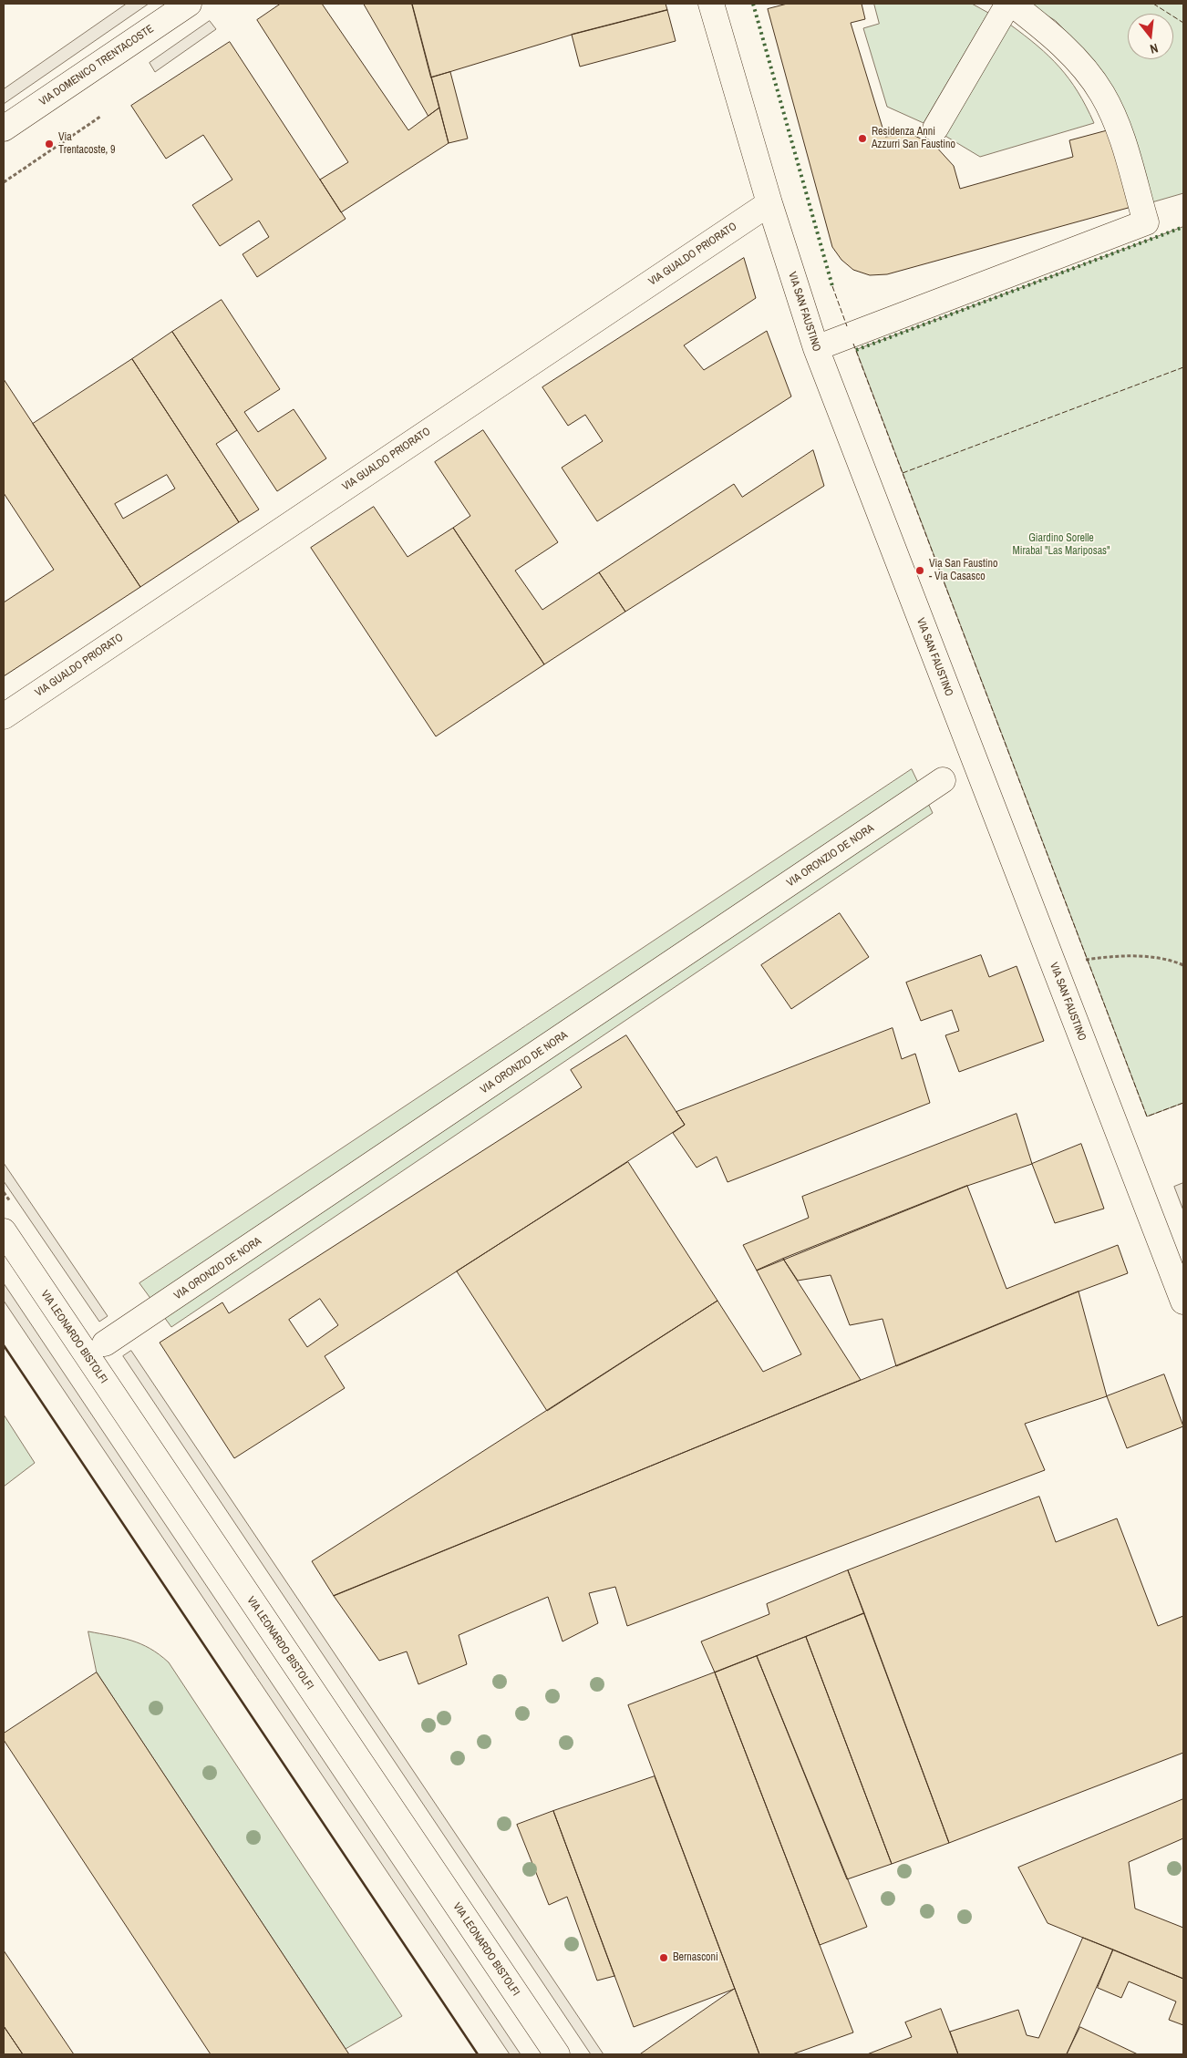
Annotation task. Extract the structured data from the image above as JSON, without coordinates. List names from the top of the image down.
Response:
{
  "streets": {
    "street": [
      "VIA DOMENICO TRENTACOSTE",
      "VIA GUALDO PRIORATO",
      "VIA SAN FAUSTINO",
      "VIA ORONZIO DE NORA",
      "VIA LEONARDO BISTOLFI"
    ]
  },
  "crossings": [
    ["VIA GUALDO PRIORATO", "VIA SAN FAUSTINO"]
  ],
  "parks": ["Giardino Sorelle Mirabal \"Las Mariposas\""],
  "places": [
    "Residenza Anni Azzurri San Faustino",
    "Via Trentacoste, 9",
    "Via San Faustino - Via Casasco",
    "Bernasconi"
  ],
  "north": "bottom"
}
